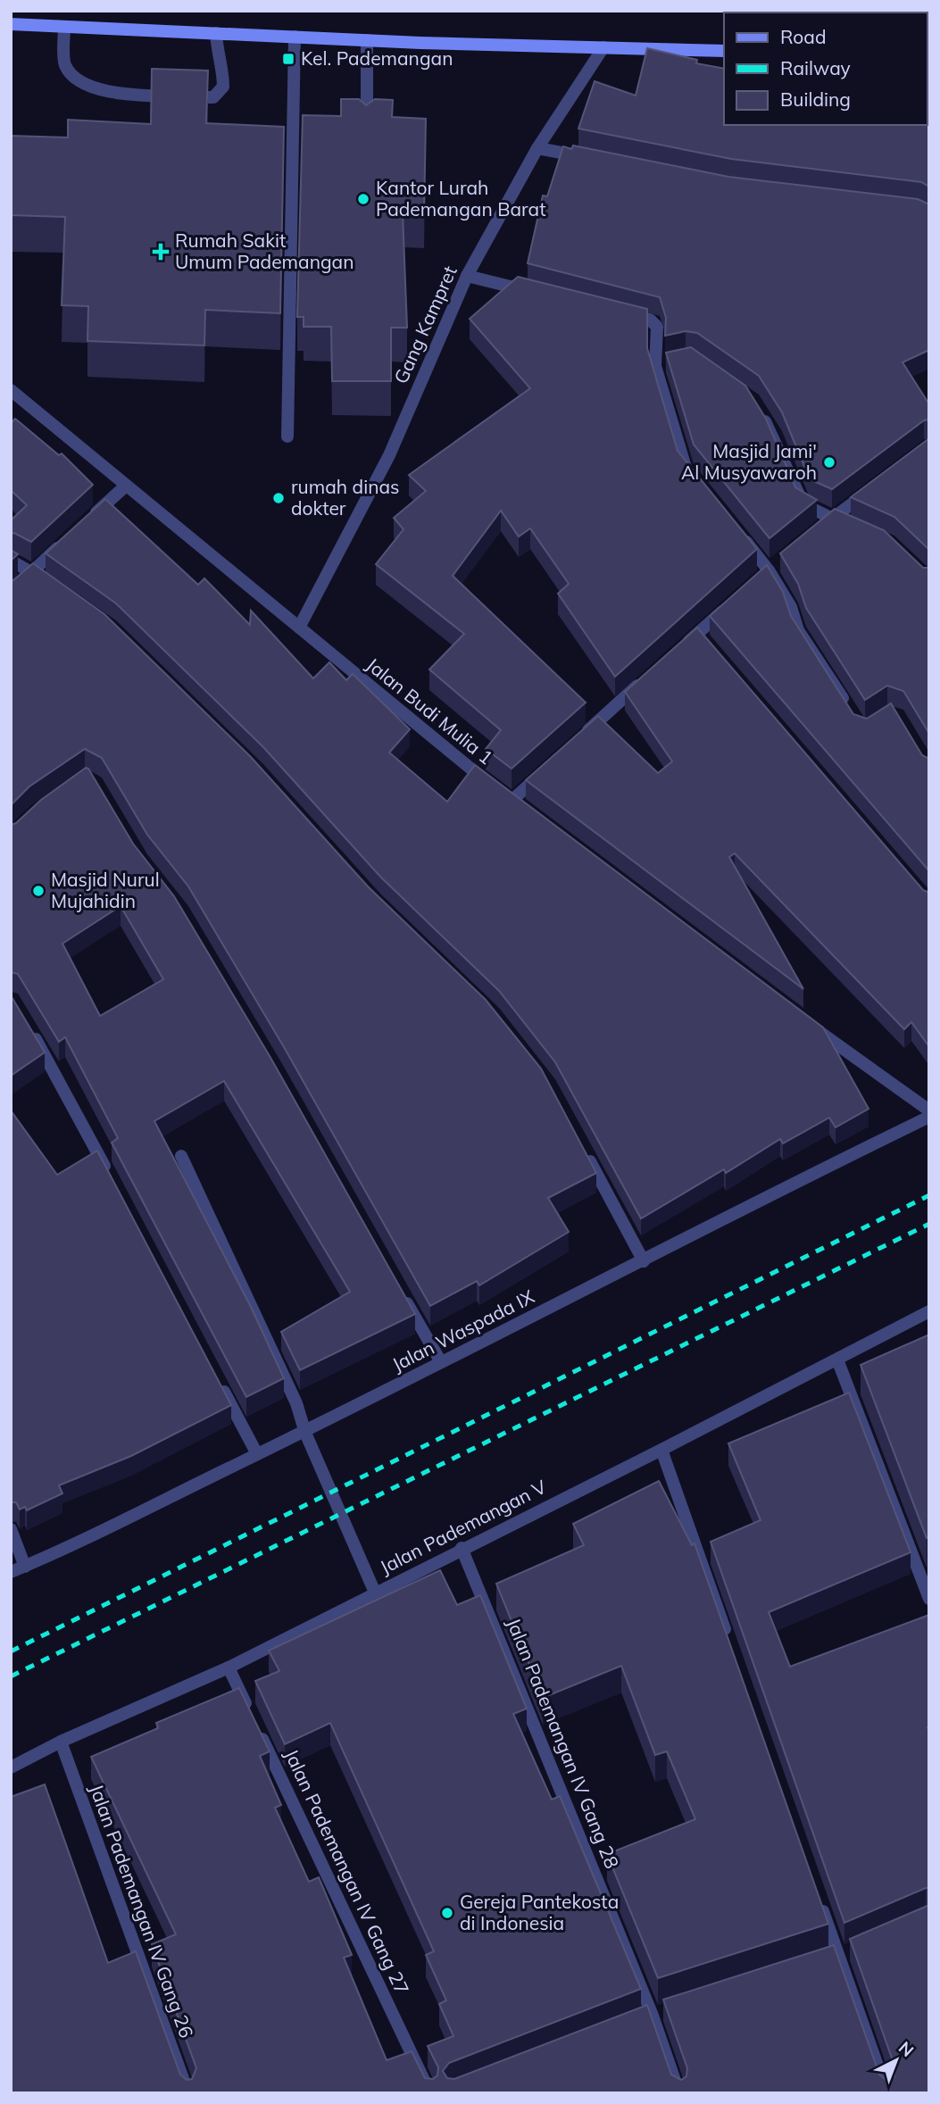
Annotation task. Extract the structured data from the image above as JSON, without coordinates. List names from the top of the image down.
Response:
{
  "streets": {
    "street": [
      "Gang Kampret",
      "Jalan Budi Mulia 1",
      "Jalan Waspada IX",
      "Jalan Pademangan V",
      "Jalan Pademangan IV Gang 28",
      "Jalan Pademangan IV Gang 27",
      "Jalan Pademangan IV Gang 26"
    ]
  },
  "crossings": [
    ["Gang Kampret", "Jalan Budi Mulia 1"],
    ["Jalan Pademangan V", "Jalan Pademangan IV Gang 28"],
    ["Jalan Pademangan V", "Jalan Pademangan IV Gang 27"],
    ["Jalan Pademangan V", "Jalan Pademangan IV Gang 26"]
  ],
  "places": {
    "transit": ["Kel. Pademangan"],
    "other": [
      "Kantor Lurah Pademangan Barat",
      "Masjid Jami' Al Musyawaroh",
      "rumah dinas dokter",
      "Masjid Nurul Mujahidin",
      "Gereja Pantekosta di Indonesia"
    ],
    "health": ["Rumah Sakit Umum Pademangan"]
  },
  "legend": ["Road", "Railway", "Building"],
  "north": "top right"
}
